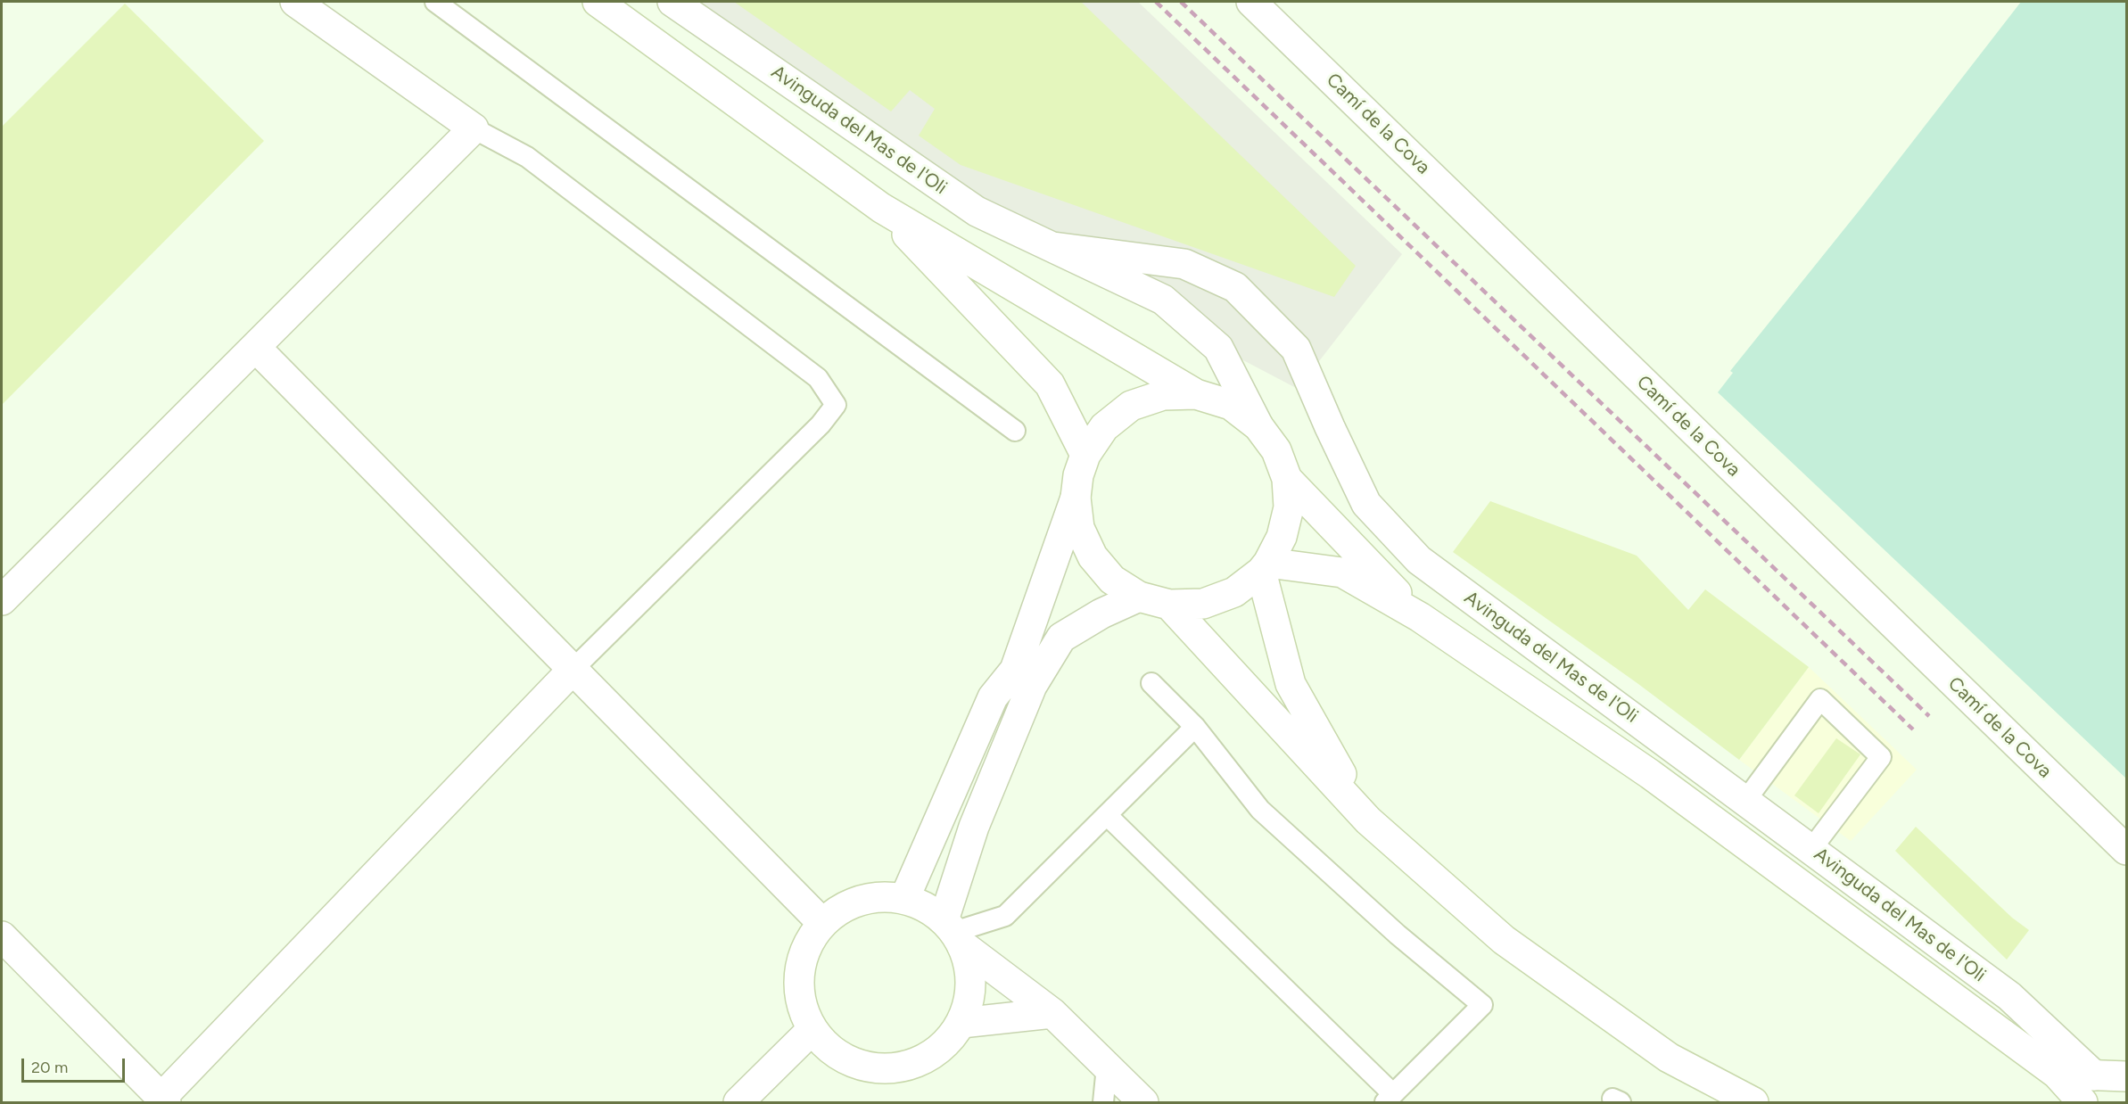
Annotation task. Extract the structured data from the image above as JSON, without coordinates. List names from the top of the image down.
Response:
{
  "streets": {
    "street": ["Camí de la Cova", "Avinguda del Mas de l'Oli"]
  },
  "scale_bar": "20 m"
}
